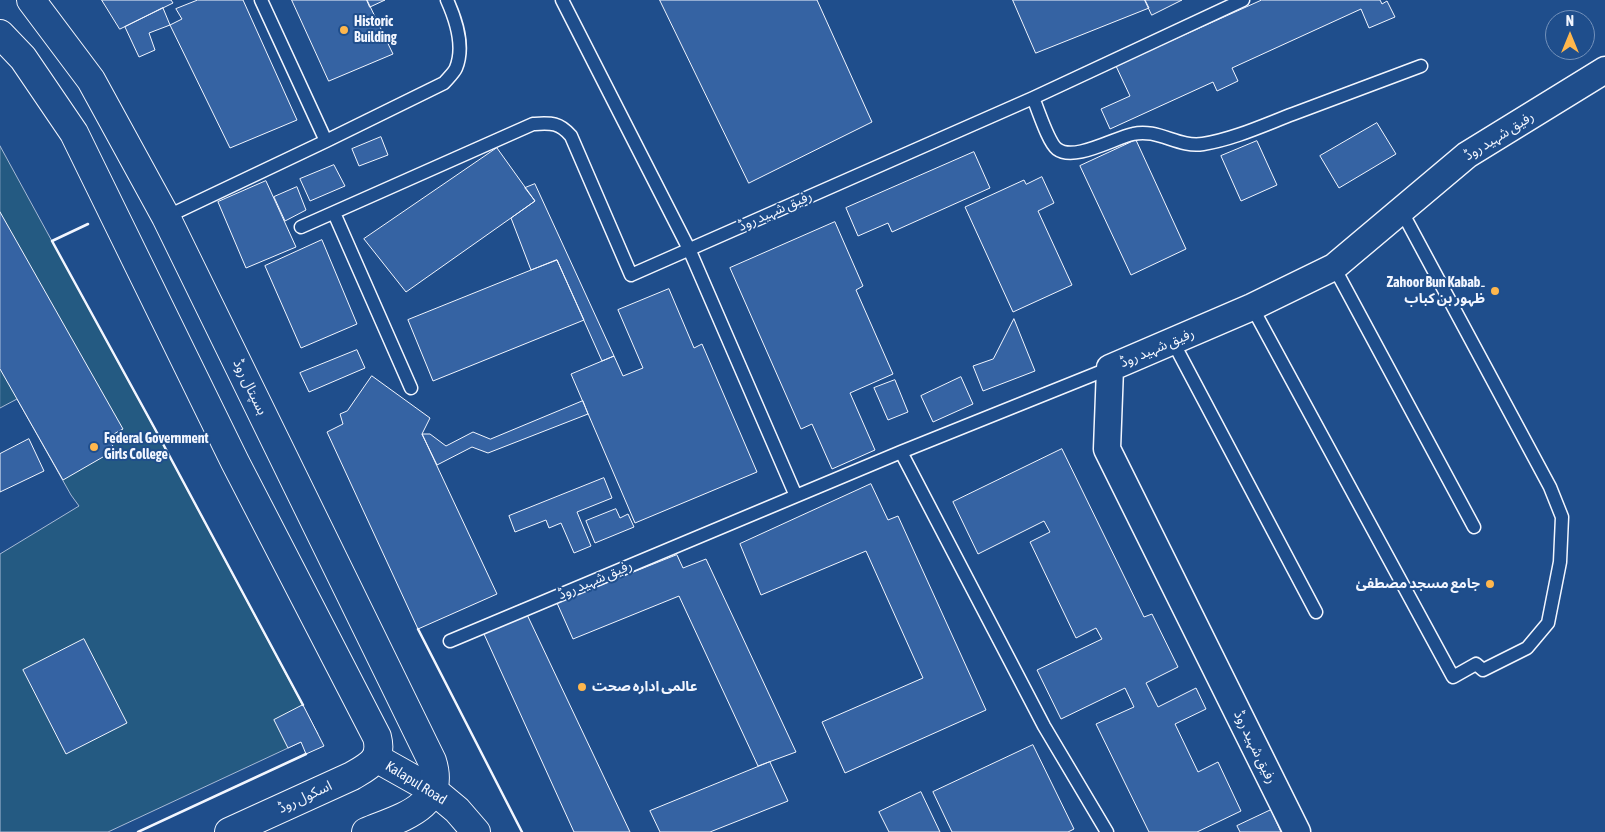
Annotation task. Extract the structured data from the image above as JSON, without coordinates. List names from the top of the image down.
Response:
{
  "streets": {
    "main road": ["ہسپتال روڈ", "Kalapul Road", "اسکول روڈ"],
    "street": ["رفیق شہید روڈ"]
  },
  "crossings": [
    ["ہسپتال روڈ", "Kalapul Road"],
    ["Kalapul Road", "اسکول روڈ"]
  ],
  "places": [
    "Historic Building",
    "Zahoor Bun Kabab۔ ظہور بن کباب",
    "Federal Government Girls College",
    "جامع مسجد مصطفیٰ",
    "عالمی ادارہ صحت"
  ],
  "north": "top"
}
